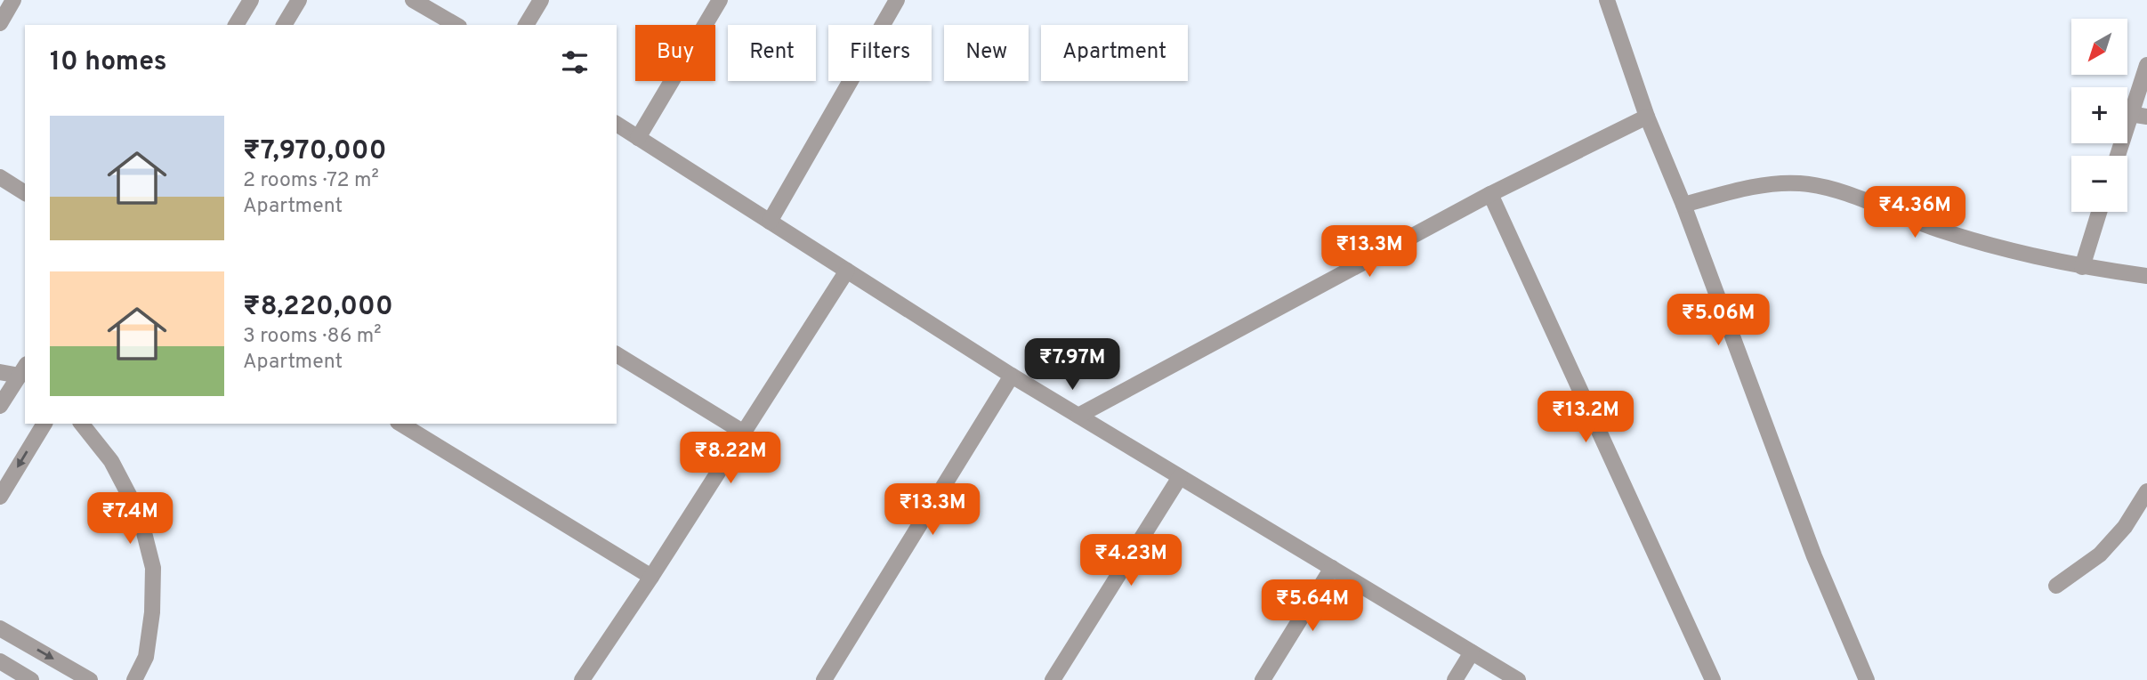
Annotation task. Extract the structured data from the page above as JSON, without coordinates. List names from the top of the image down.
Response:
{
  "north": "bottom left",
  "page": {
    "map_buttons": ["+", "−"],
    "chip": [
      "Buy",
      "Rent",
      "Filters",
      "New",
      "Apartment"
    ],
    "heading": "10 homes",
    "list": [
      {
        "name": "₹7,970,000",
        "note": "2 rooms · 72 m² · Apartment"
      },
      {
        "name": "₹8,220,000",
        "note": "3 rooms · 86 m² · Apartment"
      }
    ],
    "price": [
      "₹4.36M",
      "₹13.3M",
      "₹5.06M",
      "₹7.97M",
      "₹13.2M",
      "₹8.22M",
      "₹13.3M",
      "₹7.4M",
      "₹4.23M",
      "₹5.64M"
    ]
  }
}
